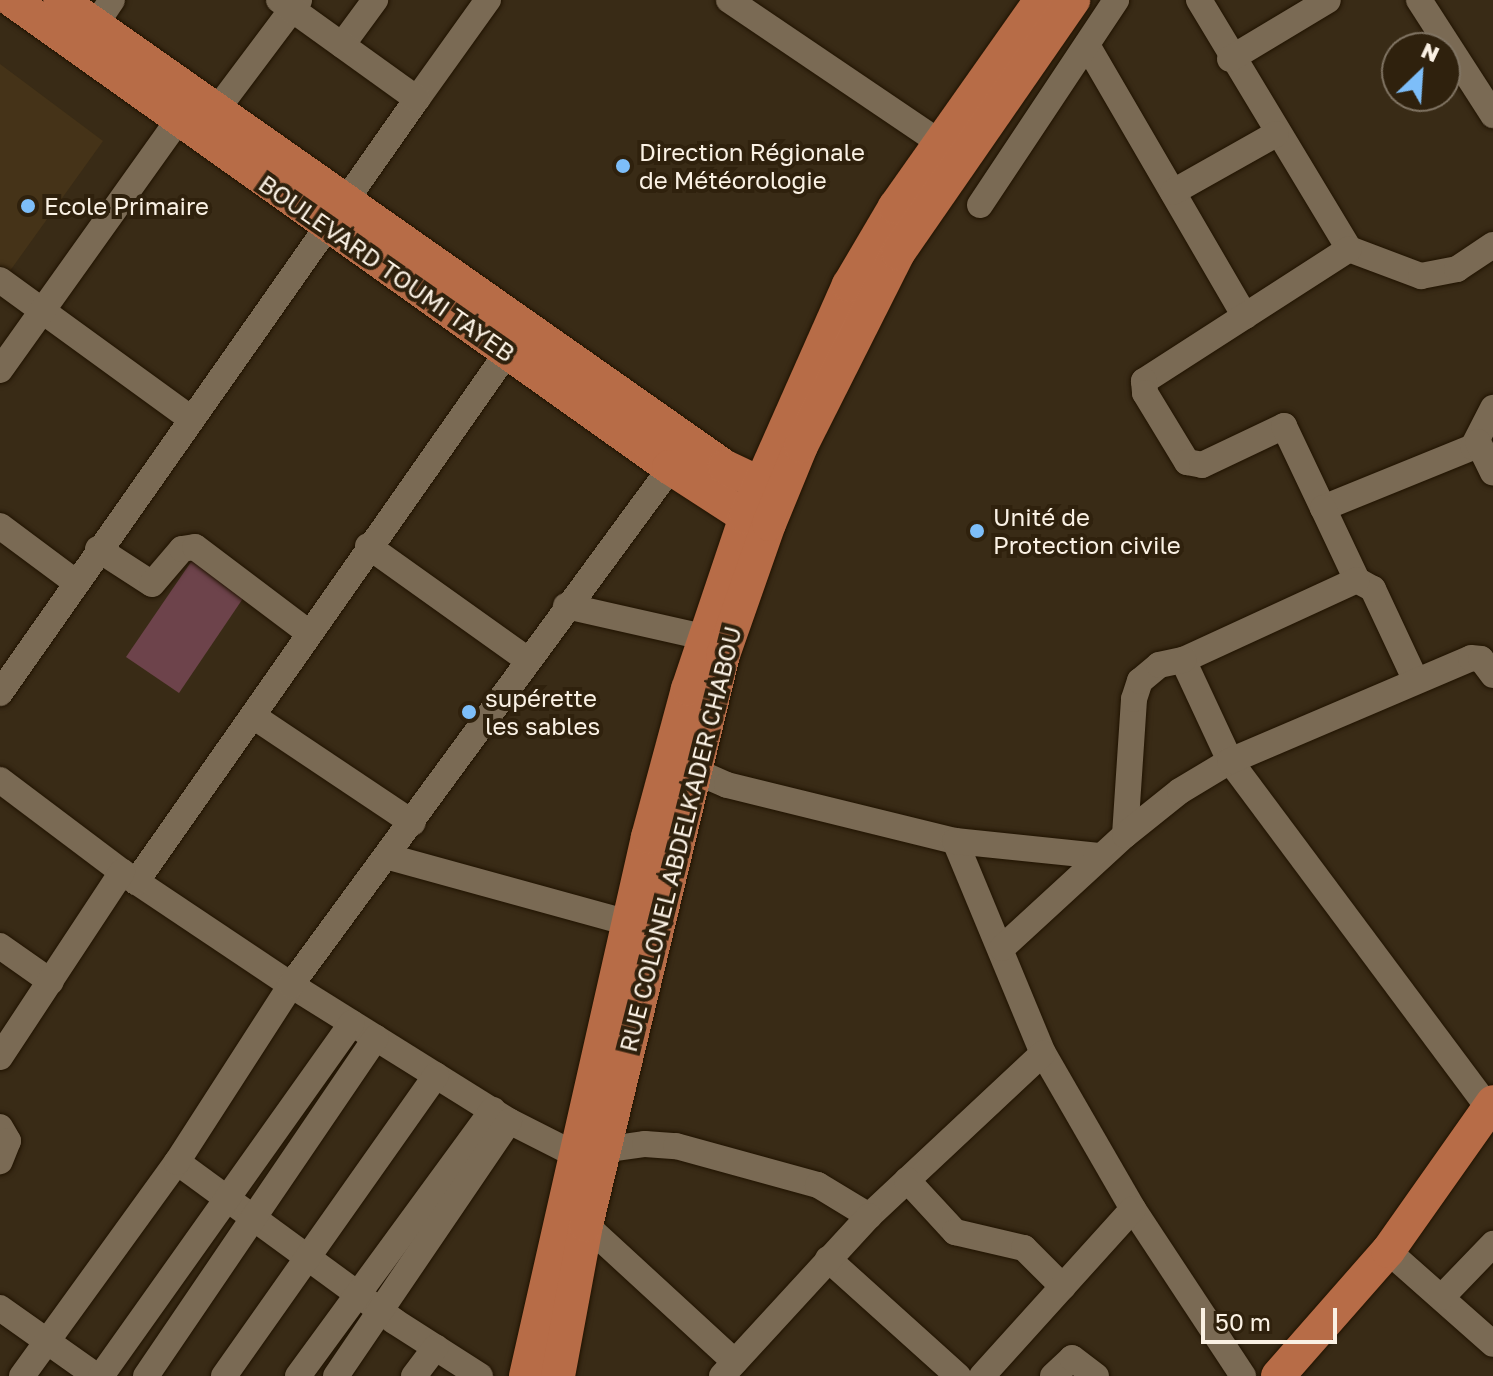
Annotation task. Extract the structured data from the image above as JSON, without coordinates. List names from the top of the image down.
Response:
{
  "streets": {
    "main road": ["BOULEVARD TOUMI TAYEB", "RUE COLONEL ABDELKADER CHABOU"]
  },
  "crossings": [
    ["BOULEVARD TOUMI TAYEB", "RUE COLONEL ABDELKADER CHABOU"]
  ],
  "places": [
    "Direction Régionale de Météorologie",
    "Ecole Primaire",
    "Unité de Protection civile",
    "supérette les sables"
  ],
  "scale_bar": "50 m",
  "north": "top right"
}
